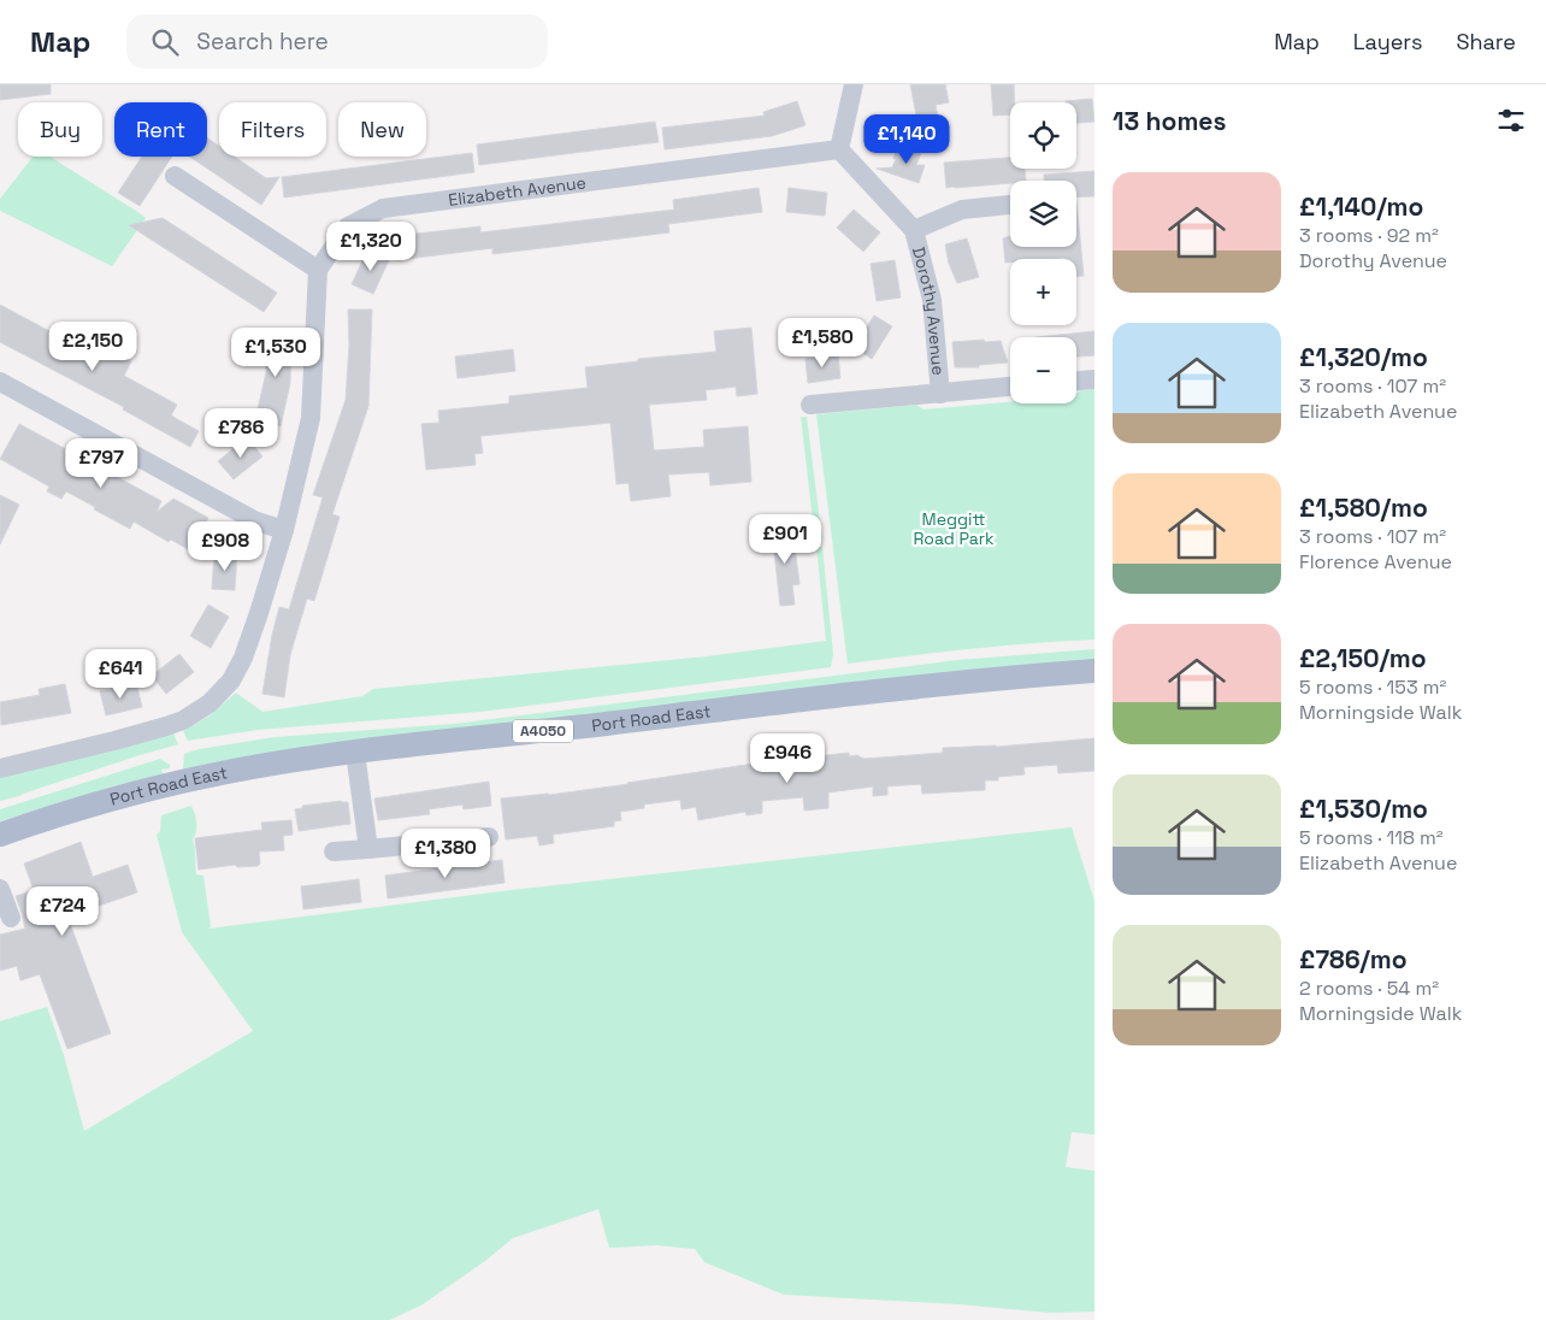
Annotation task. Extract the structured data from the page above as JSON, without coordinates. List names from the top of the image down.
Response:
{
  "streets": {
    "main road": ["Port Road East", "A4050"],
    "street": ["Elizabeth Avenue", "Dorothy Avenue"]
  },
  "crossings": [
    ["Elizabeth Avenue", "Dorothy Avenue"]
  ],
  "parks": ["Meggitt Road Park"],
  "page": {
    "header": "Map",
    "search": "Search here",
    "nav": ["Map", "Layers", "Share"],
    "heading": "13 homes",
    "map_buttons": ["+", "−"],
    "chip": [
      "Buy",
      "Rent",
      "Filters",
      "New"
    ],
    "price": [
      "£1,140",
      "£1,320",
      "£1,580",
      "£2,150",
      "£1,530",
      "£786",
      "£797",
      "£901",
      "£908",
      "£641",
      "£946",
      "£1,380",
      "£724"
    ],
    "list": [
      {
        "name": "£1,140/mo",
        "note": "3 rooms · 92 m² · Dorothy Avenue"
      },
      {
        "name": "£1,320/mo",
        "note": "3 rooms · 107 m² · Elizabeth Avenue"
      },
      {
        "name": "£1,580/mo",
        "note": "3 rooms · 107 m² · Florence Avenue"
      },
      {
        "name": "£2,150/mo",
        "note": "5 rooms · 153 m² · Morningside Walk"
      },
      {
        "name": "£1,530/mo",
        "note": "5 rooms · 118 m² · Elizabeth Avenue"
      },
      {
        "name": "£786/mo",
        "note": "2 rooms · 54 m² · Morningside Walk"
      }
    ]
  }
}
